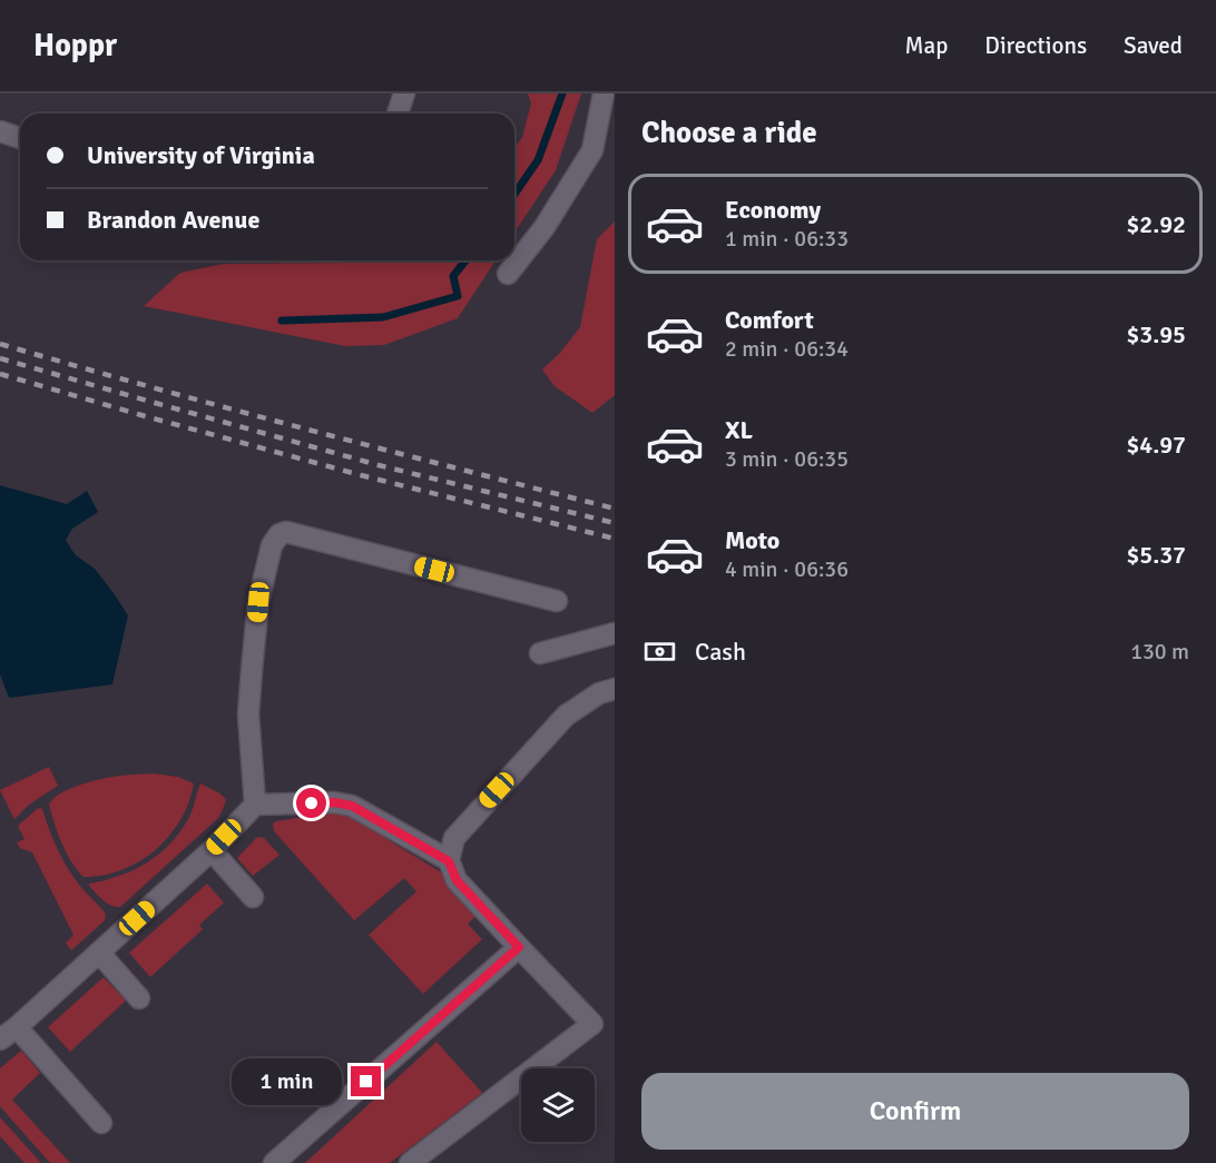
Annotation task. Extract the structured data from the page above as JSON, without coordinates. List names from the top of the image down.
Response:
{
  "page": {
    "header": "Hoppr",
    "nav": ["Map", "Directions", "Saved"],
    "heading": "Choose a ride",
    "banner": ["University of Virginia", "Brandon Avenue"],
    "list": [
      {
        "name": "Economy",
        "note": "1 min · 06:33",
        "value": "$2.92"
      },
      {
        "name": "Comfort",
        "note": "2 min · 06:34",
        "value": "$3.95"
      },
      {
        "name": "XL",
        "note": "3 min · 06:35",
        "value": "$4.97"
      },
      {
        "name": "Moto",
        "note": "4 min · 06:36",
        "value": "$5.37"
      }
    ],
    "pay": ["Cash", "130 m"],
    "bubble": "1 min",
    "buttons": "Confirm"
  }
}
